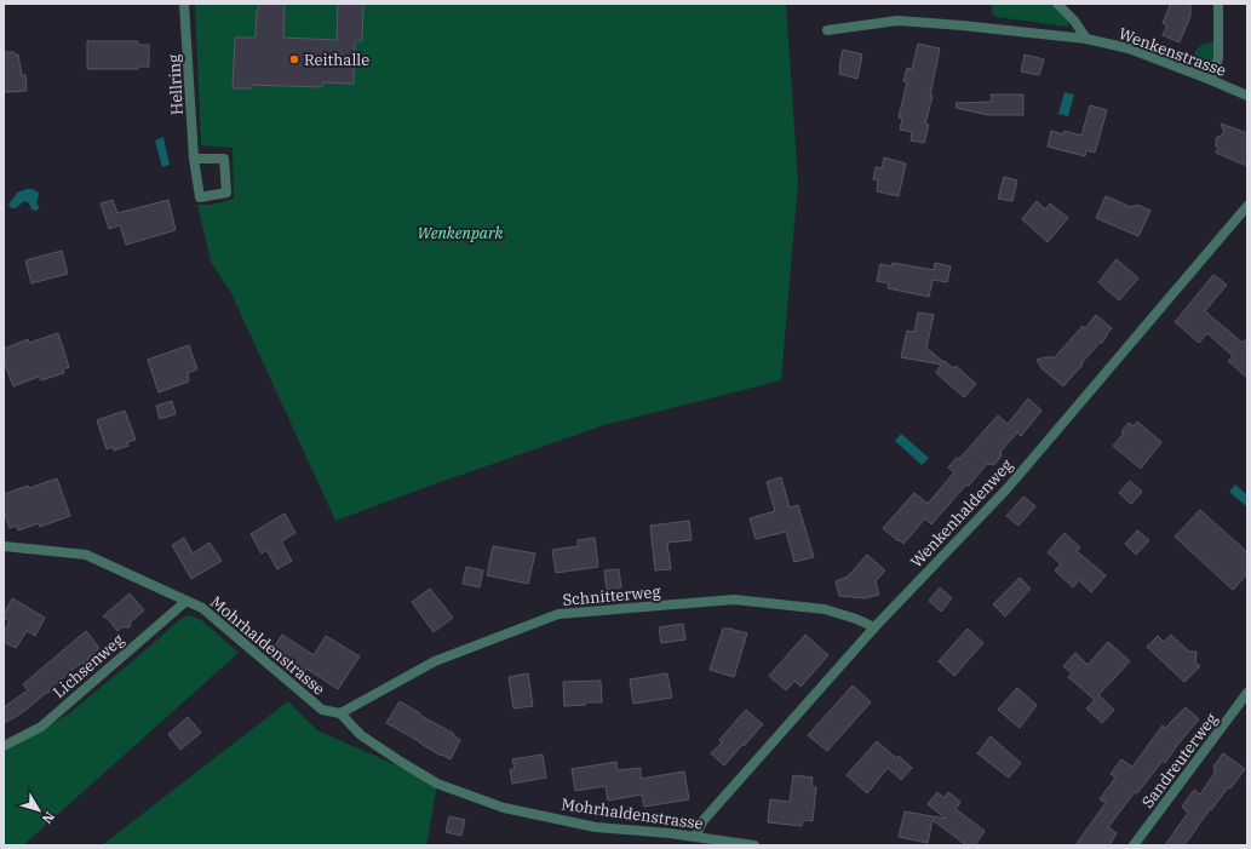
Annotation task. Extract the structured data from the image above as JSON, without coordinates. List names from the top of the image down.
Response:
{
  "streets": {
    "street": [
      "Wenkenstrasse",
      "Hellring",
      "Wenkenhaldenweg",
      "Schnitterweg",
      "Mohrhaldenstrasse",
      "Lichsenweg",
      "Sandreuterweg"
    ]
  },
  "crossings": [
    ["Wenkenhaldenweg", "Schnitterweg"],
    ["Wenkenhaldenweg", "Mohrhaldenstrasse"],
    ["Schnitterweg", "Mohrhaldenstrasse"],
    ["Mohrhaldenstrasse", "Lichsenweg"]
  ],
  "parks": ["Wenkenpark"],
  "places": ["Reithalle"],
  "north": "bottom right"
}
